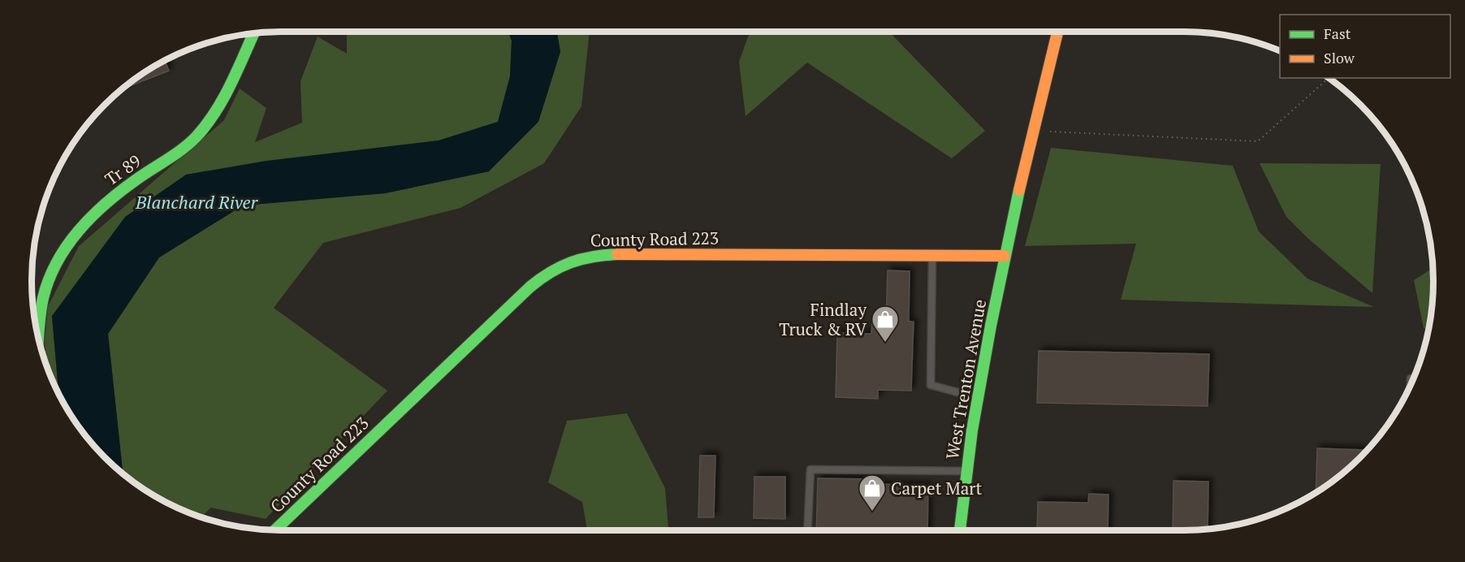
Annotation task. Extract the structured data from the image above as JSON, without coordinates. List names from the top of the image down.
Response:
{
  "streets": {
    "street": ["Tr 89", "County Road 223", "West Trenton Avenue"]
  },
  "crossings": [
    ["County Road 223", "West Trenton Avenue"]
  ],
  "water": ["Blanchard River"],
  "places": {
    "shop": ["Findlay Truck & RV", "Carpet Mart"]
  },
  "legend": ["Fast", "Slow"]
}
